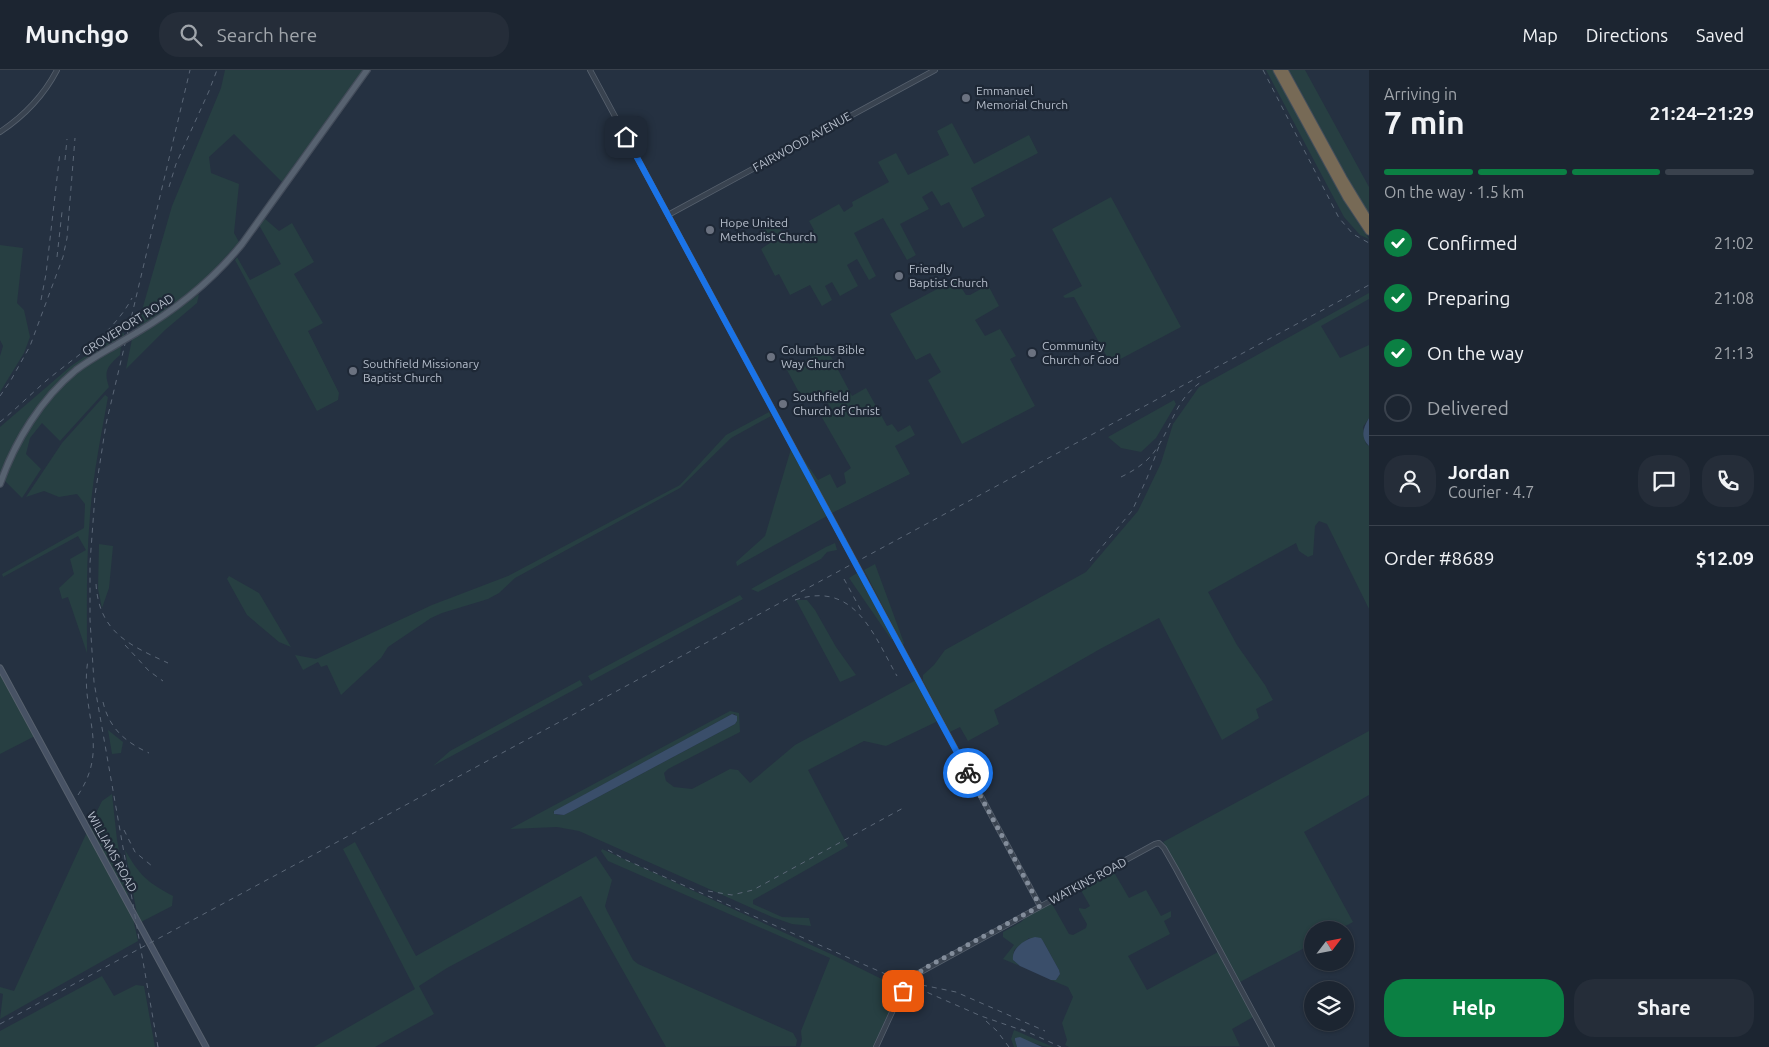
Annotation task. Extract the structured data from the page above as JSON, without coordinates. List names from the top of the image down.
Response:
{
  "streets": {
    "main road": ["GROVEPORT ROAD", "WILLIAMS ROAD"],
    "street": ["FAIRWOOD AVENUE", "WATKINS ROAD"]
  },
  "crossings": [
    ["FAIRWOOD AVENUE", "WATKINS ROAD"]
  ],
  "places": [
    "Emmanuel Memorial Church",
    "Hope United Methodist Church",
    "Friendly Baptist Church",
    "Community Church of God",
    "Columbus Bible Way Church",
    "Southfield Missionary Baptist Church",
    "Southfield Church of Christ"
  ],
  "north": "top right",
  "page": {
    "header": "Munchgo",
    "search": "Search here",
    "nav": ["Map", "Directions", "Saved"],
    "heading": ["7 min", "Arriving in", "21:24–21:29"],
    "panel": [
      "Jordan",
      "Courier · 4.7",
      "Order #8689",
      "$12.09"
    ],
    "bar": "On the way · 1.5 km",
    "list": [
      ["Confirmed", "21:02"],
      ["Preparing", "21:08"],
      ["On the way", "21:13"],
      "Delivered"
    ],
    "buttons": ["Help", "Share"]
  }
}
